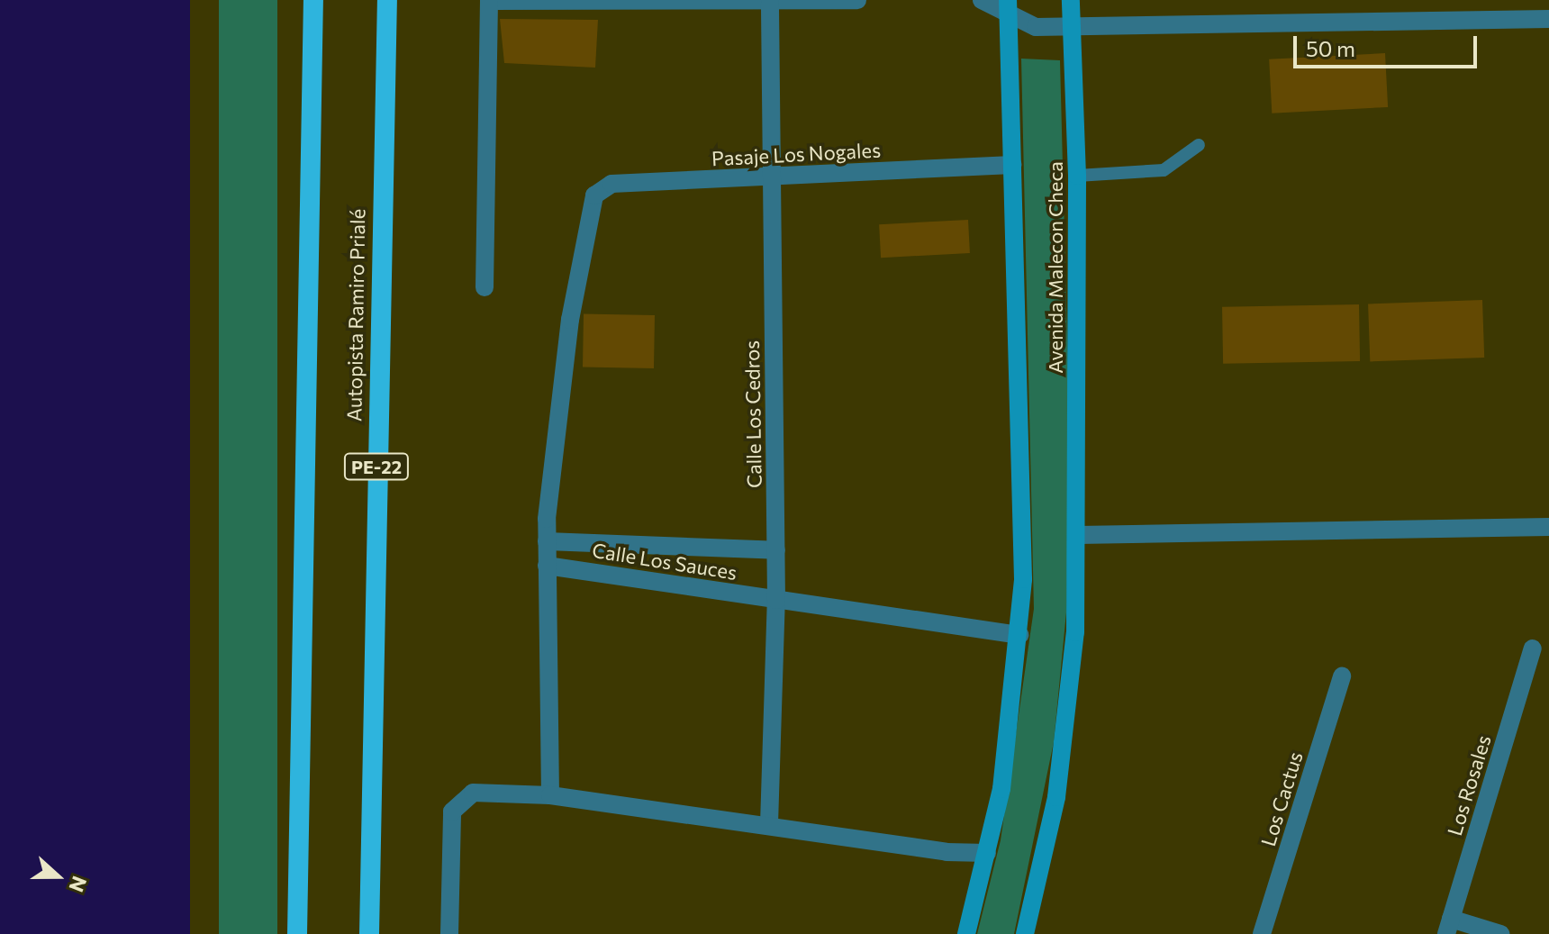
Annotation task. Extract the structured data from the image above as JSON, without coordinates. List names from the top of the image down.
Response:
{
  "streets": {
    "highway": ["Autopista Ramiro Prialé", "PE-22"],
    "main road": ["Avenida Malecon Checa"],
    "street": [
      "Pasaje Los Nogales",
      "Calle Los Cedros",
      "Calle Los Sauces",
      "Los Rosales",
      "Los Cactus"
    ]
  },
  "crossings": [
    ["Pasaje Los Nogales", "Avenida Malecon Checa"],
    ["Pasaje Los Nogales", "Calle Los Cedros"],
    ["Avenida Malecon Checa", "Calle Los Sauces"],
    ["Calle Los Cedros", "Calle Los Sauces"]
  ],
  "scale_bar": "50 m",
  "north": "right"
}
